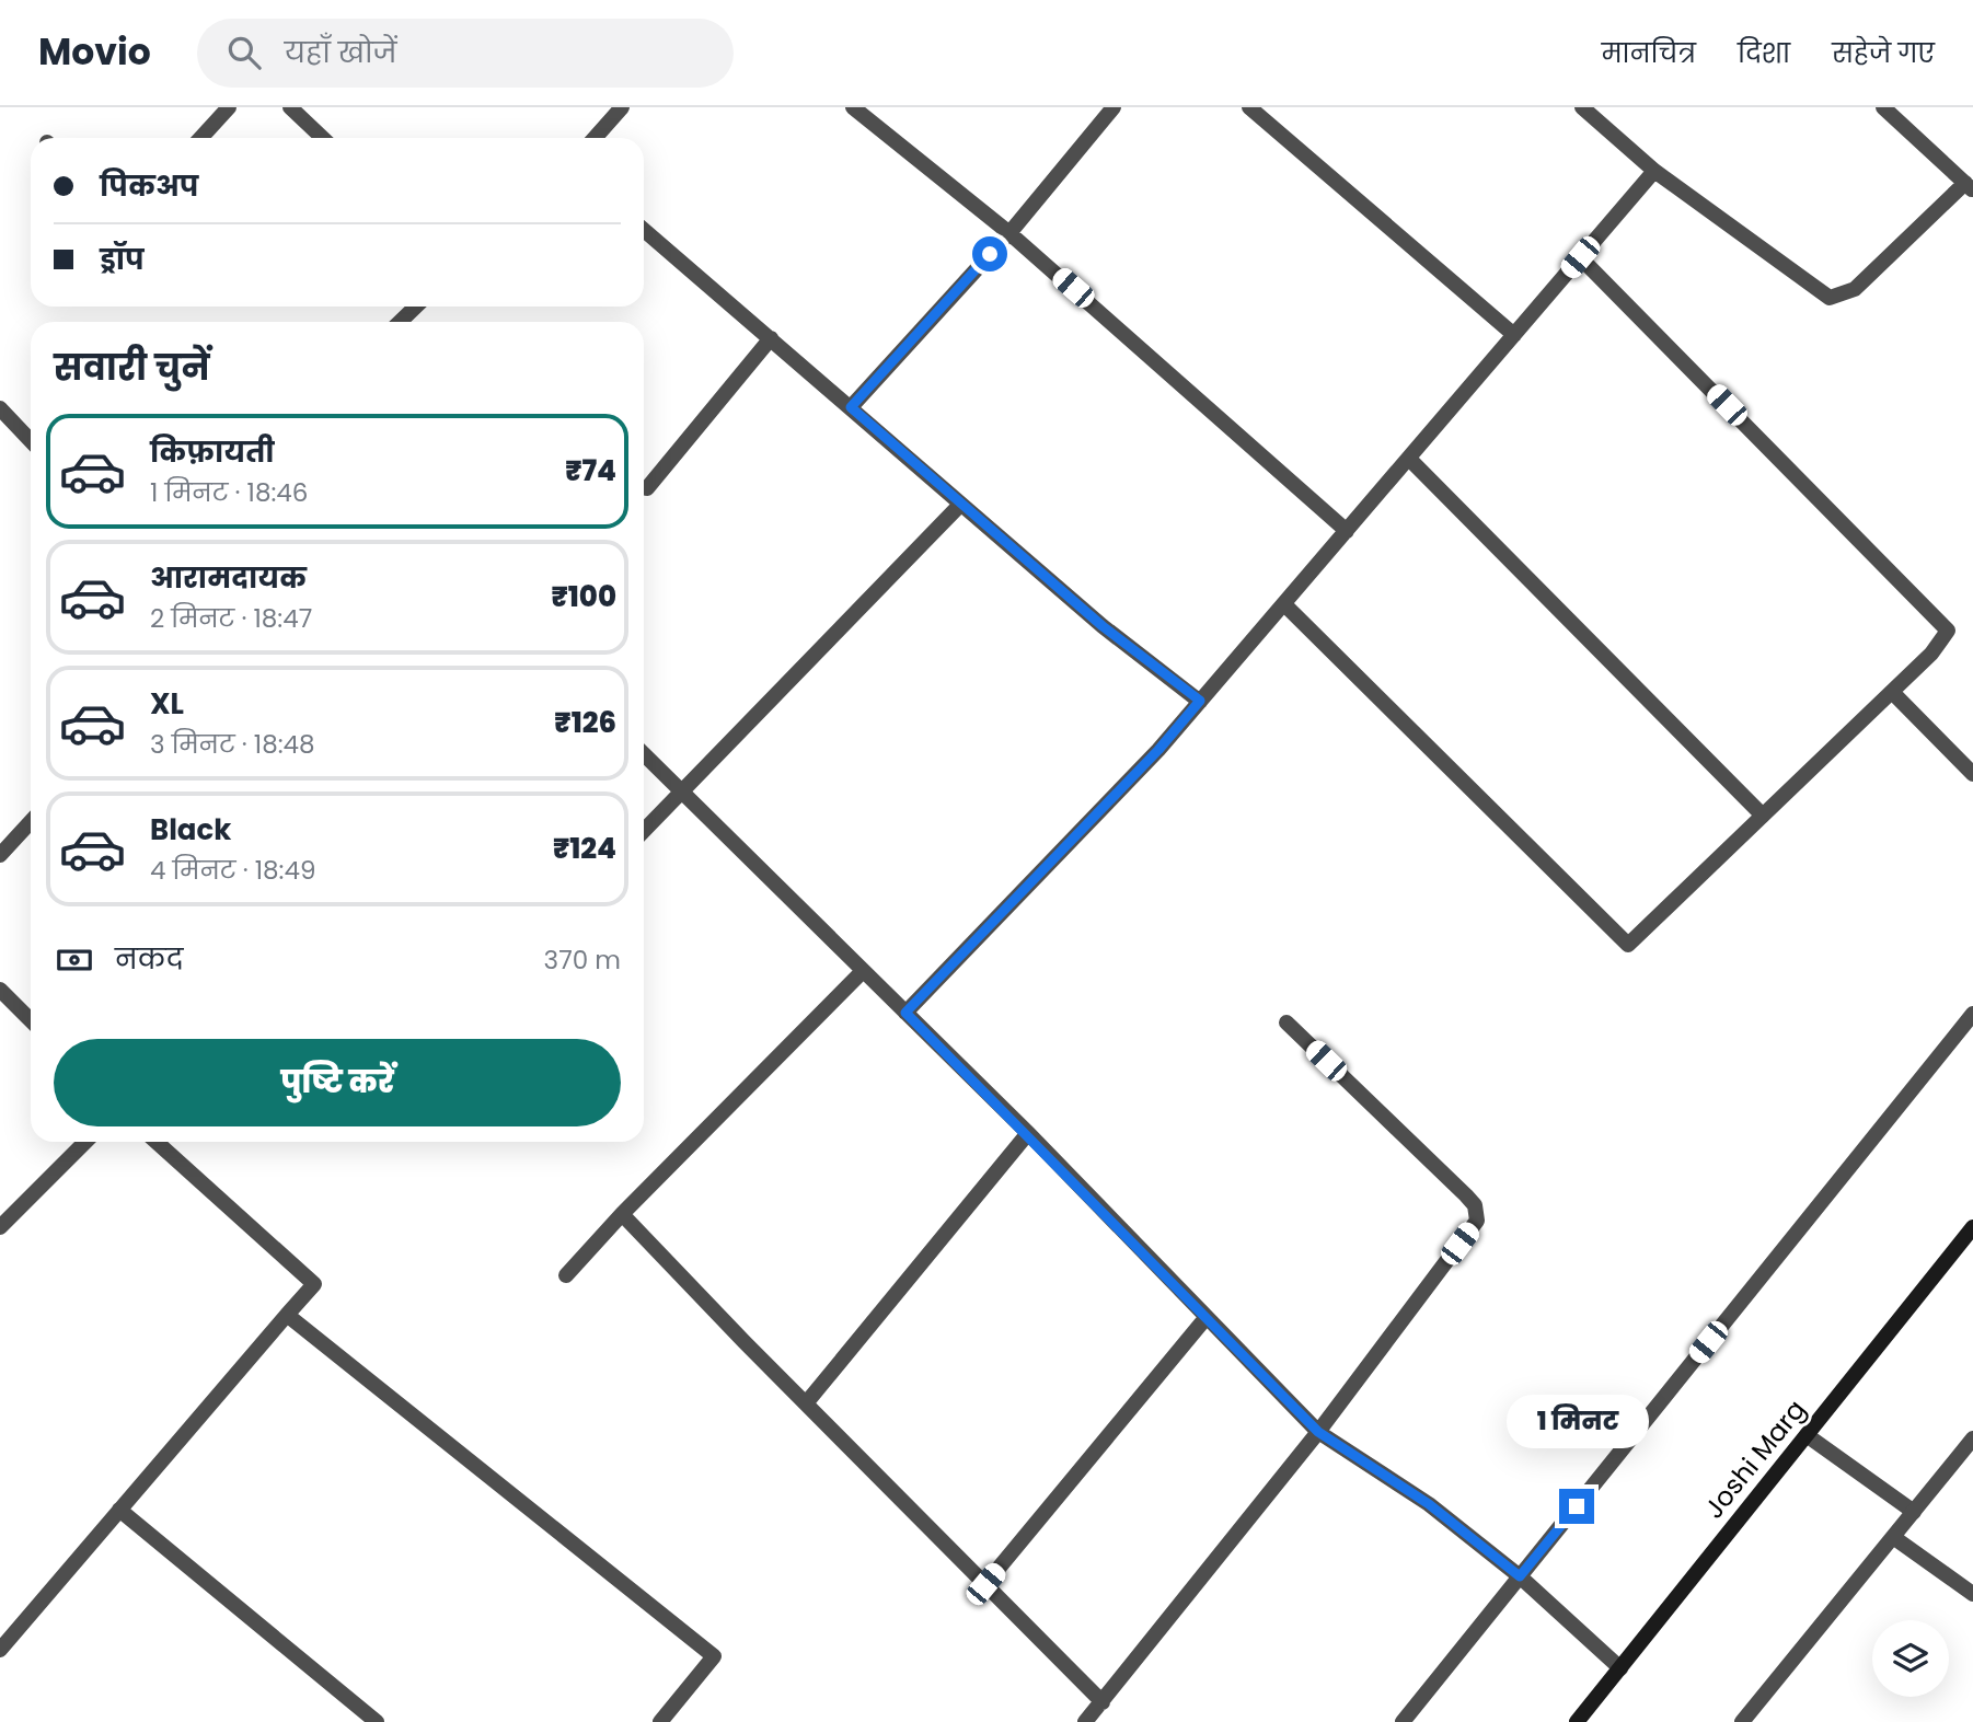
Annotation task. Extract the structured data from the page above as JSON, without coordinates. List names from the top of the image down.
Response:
{
  "streets": {
    "street": ["Joshi Marg"]
  },
  "page": {
    "header": "Movio",
    "search": "यहाँ खोजें",
    "nav": ["मानचित्र", "दिशा", "सहेजे गए"],
    "banner": ["पिकअप", "ड्रॉप"],
    "heading": "सवारी चुनें",
    "list": [
      {
        "name": "किफ़ायती",
        "note": "1 मिनट · 18:46",
        "value": "₹74"
      },
      {
        "name": "आरामदायक",
        "note": "2 मिनट · 18:47",
        "value": "₹100"
      },
      {
        "name": "XL",
        "note": "3 मिनट · 18:48",
        "value": "₹126"
      },
      {
        "name": "Black",
        "note": "4 मिनट · 18:49",
        "value": "₹124"
      }
    ],
    "pay": ["नकद", "370 m"],
    "buttons": "पुष्टि करें",
    "bubble": "1 मिनट"
  }
}
